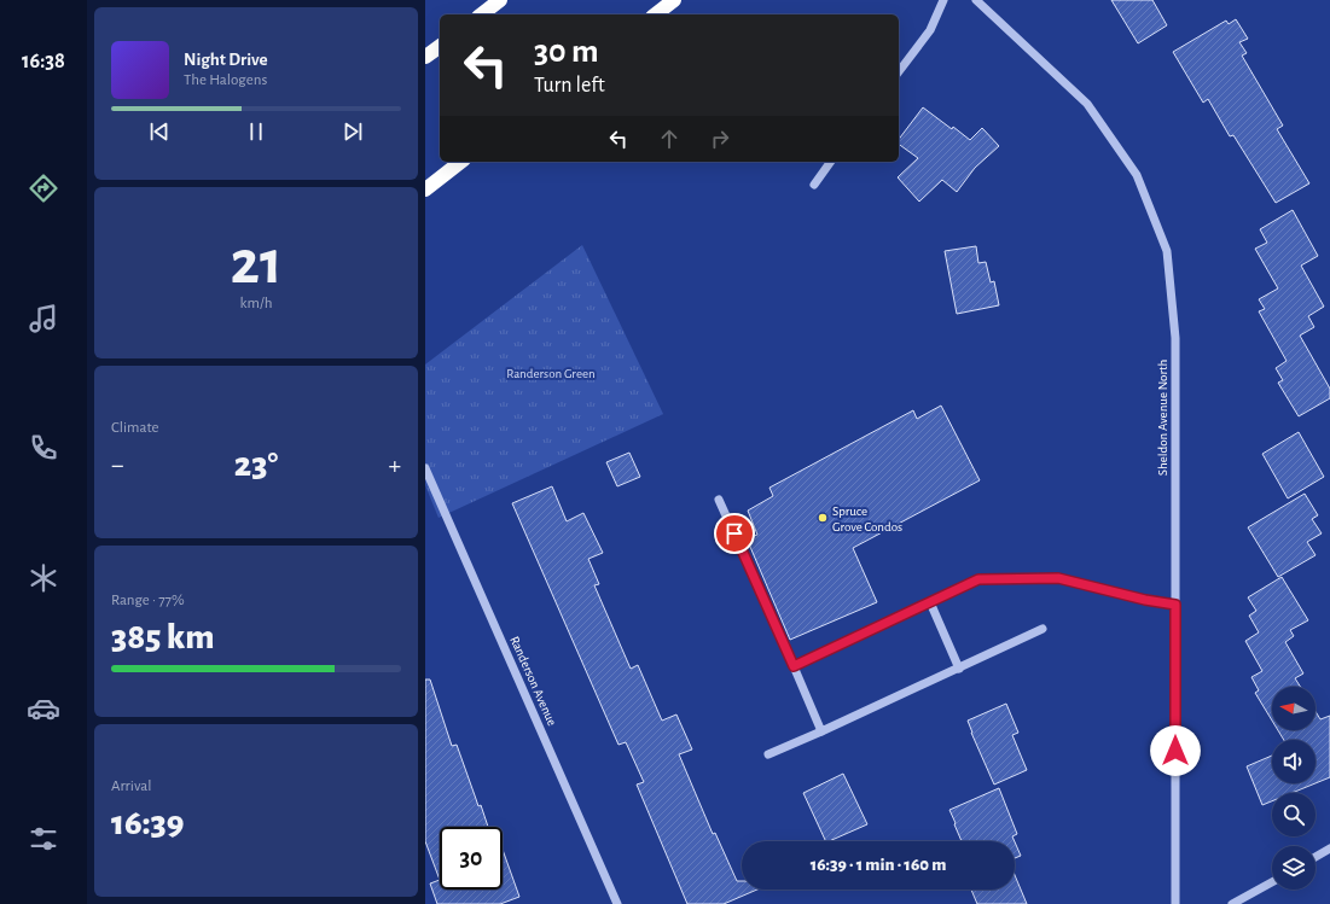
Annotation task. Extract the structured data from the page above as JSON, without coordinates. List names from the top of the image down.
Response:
{
  "streets": {
    "street": ["Sheldon Avenue North", "Randerson Avenue"]
  },
  "parks": ["Randerson Green"],
  "places": ["Spruce Grove Condos"],
  "north": "left",
  "page": {
    "tabs": "16:38",
    "turn": ["30 m", "Turn left"],
    "song": ["Night Drive", "The Halogens"],
    "tile": [
      ["21", "km/h"],
      "Climate",
      ["Range · 77%", "385 km"],
      ["Arrival", "16:39"]
    ],
    "heat": ["−", "23°", "+"],
    "limit": "30",
    "trip": "16:39 · 1 min · 160 m"
  }
}
